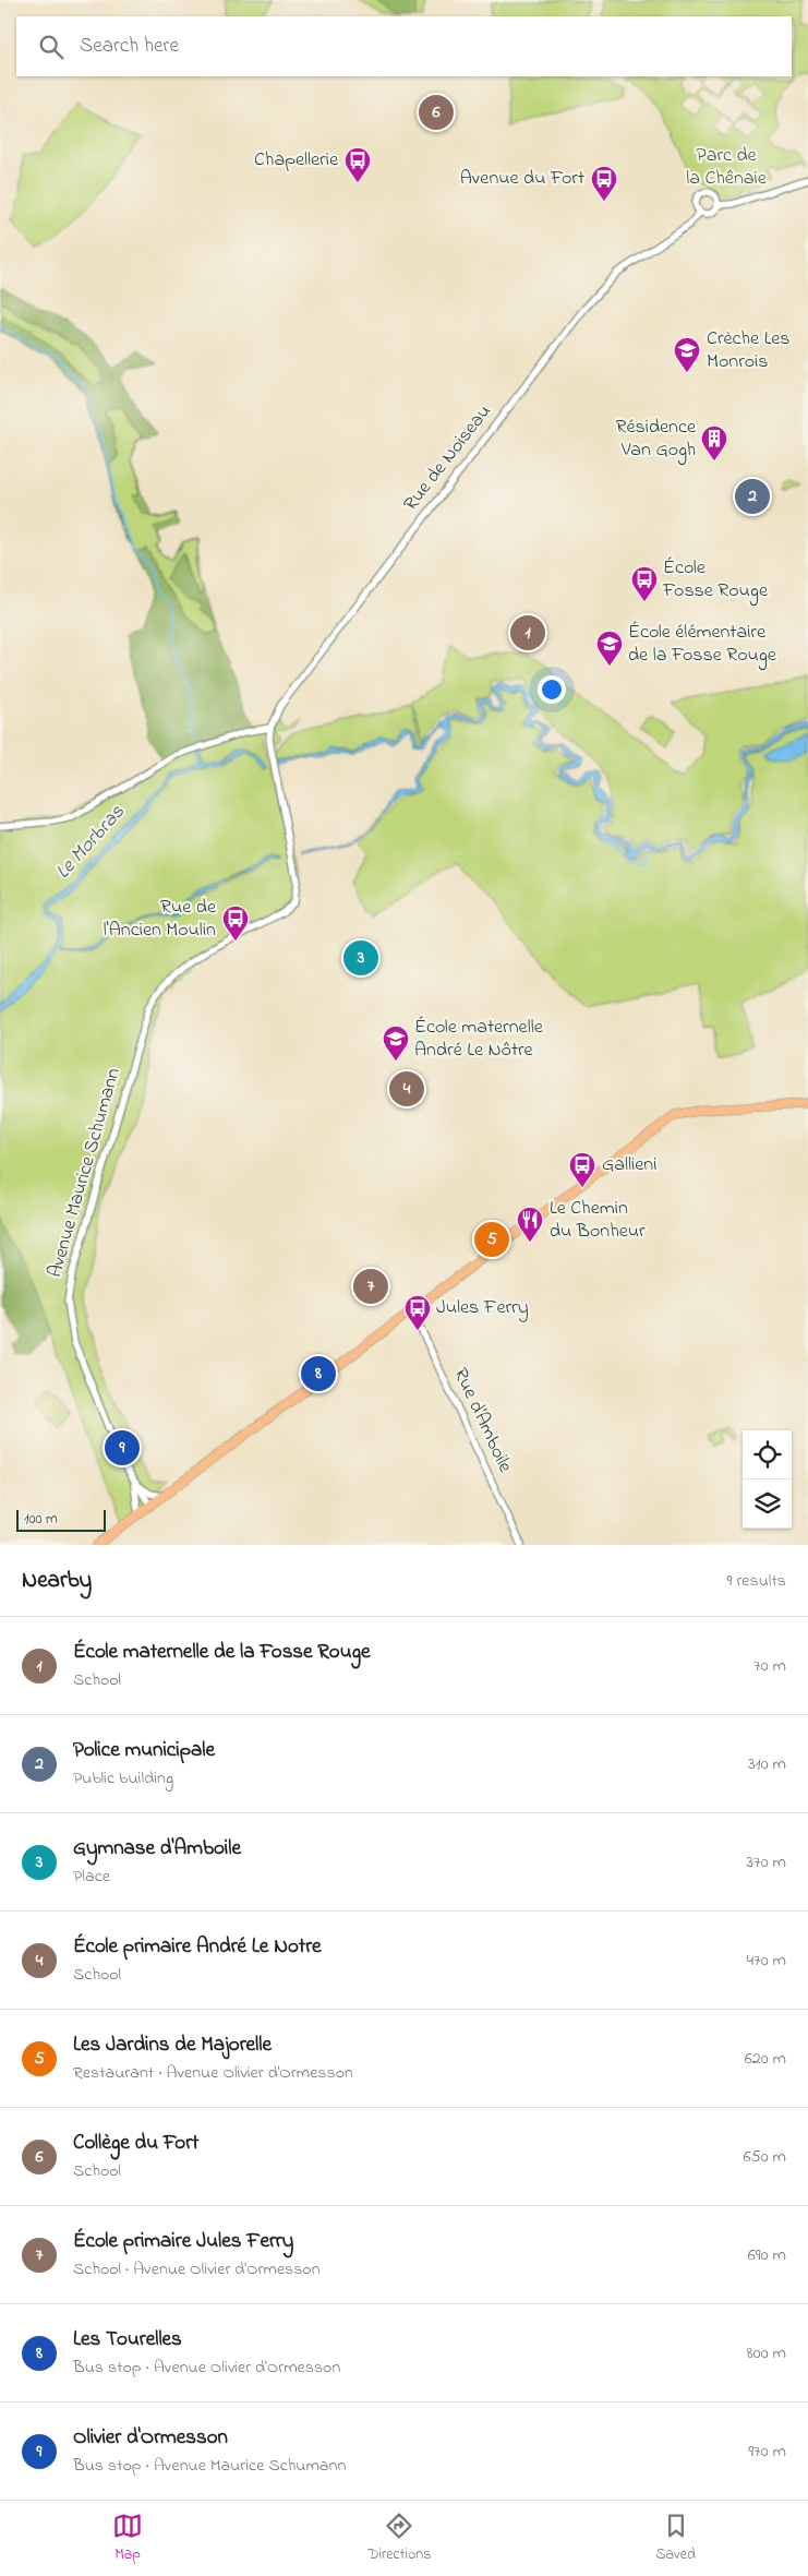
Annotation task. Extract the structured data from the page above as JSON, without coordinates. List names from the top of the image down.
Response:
{
  "streets": {
    "street": ["Rue de Noiseau", "Avenue Maurice Schumann", "Rue d'Amboile"]
  },
  "crossings": [
    ["Rue de Noiseau", "Avenue Maurice Schumann"]
  ],
  "water": ["Le Morbras"],
  "parks": ["Parc de la Chênaie"],
  "places": {
    "bus stop": [
      "Chapellerie",
      "Avenue du Fort",
      "École Fosse Rouge",
      "Rue de l'Ancien Moulin",
      "Gallieni",
      "Jules Ferry"
    ],
    "school or university": ["Crèche Les Monrois", "École élémentaire de la Fosse Rouge", "École maternelle André Le Nôtre"],
    "building": ["Résidence Van Gogh"],
    "restaurant": ["Le Chemin du Bonheur"]
  },
  "scale_bar": "100 m",
  "page": {
    "search": "Search here",
    "pins": [
      "6",
      "2",
      "1",
      "3",
      "4",
      "5",
      "7",
      "8",
      "9"
    ],
    "scale": "100 m",
    "heading": ["Nearby", "9 results"],
    "list": [
      {
        "mark": "1",
        "name": "École maternelle de la Fosse Rouge",
        "note": "School",
        "value": "70 m"
      },
      {
        "mark": "2",
        "name": "Police municipale",
        "note": "Public building",
        "value": "310 m"
      },
      {
        "mark": "3",
        "name": "Gymnase d'Amboile",
        "note": "Place",
        "value": "370 m"
      },
      {
        "mark": "4",
        "name": "École primaire André Le Notre",
        "note": "School",
        "value": "470 m"
      },
      {
        "mark": "5",
        "name": "Les Jardins de Majorelle",
        "note": "Restaurant · Avenue Olivier d'Ormesson",
        "value": "620 m"
      },
      {
        "mark": "6",
        "name": "Collège du Fort",
        "note": "School",
        "value": "650 m"
      },
      {
        "mark": "7",
        "name": "École primaire Jules Ferry",
        "note": "School · Avenue Olivier d'Ormesson",
        "value": "690 m"
      },
      {
        "mark": "8",
        "name": "Les Tourelles",
        "note": "Bus stop · Avenue Olivier d'Ormesson",
        "value": "800 m"
      },
      {
        "mark": "9",
        "name": "Olivier d'Ormesson",
        "note": "Bus stop · Avenue Maurice Schumann",
        "value": "970 m"
      }
    ],
    "nav": ["Map", "Directions", "Saved"]
  }
}
